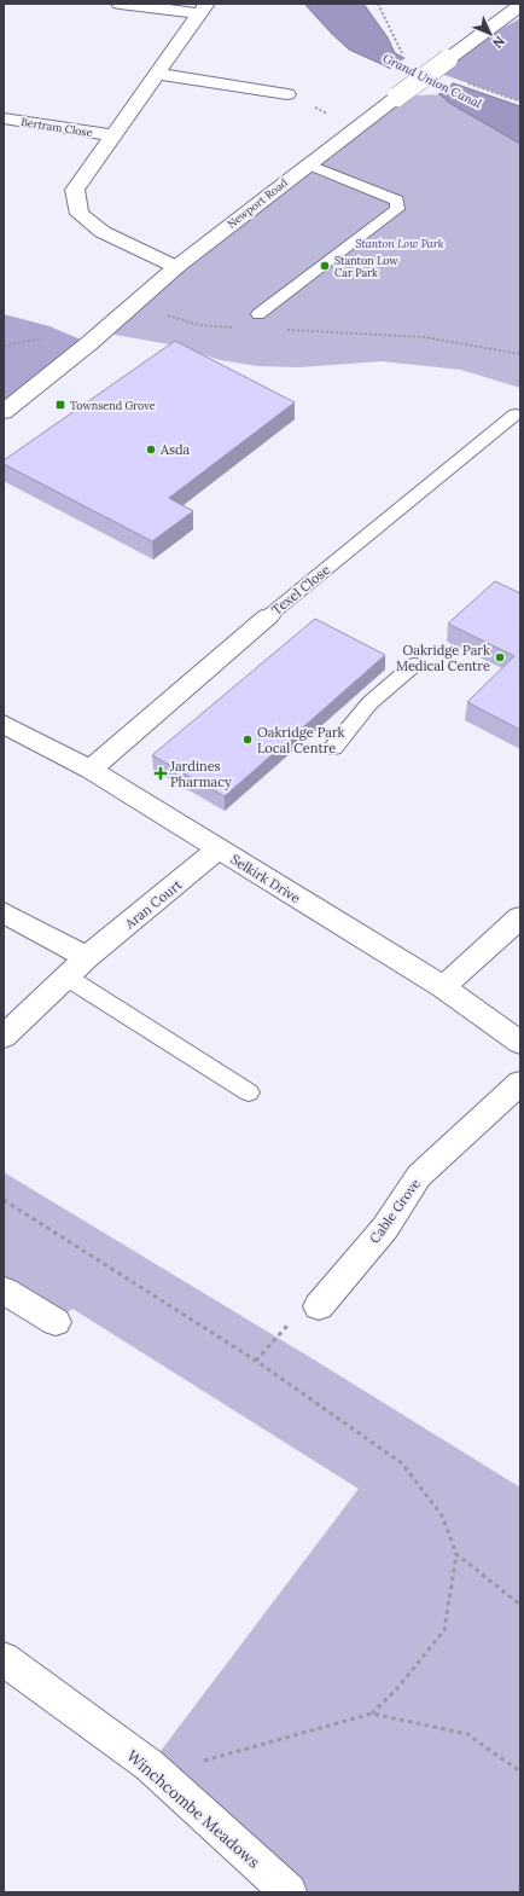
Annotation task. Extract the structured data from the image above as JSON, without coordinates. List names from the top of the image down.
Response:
{
  "streets": {
    "street": [
      "Bertram Close",
      "Newport Road",
      "Texel Close",
      "Selkirk Drive",
      "Aran Court",
      "Cable Grove",
      "Winchcombe Meadows"
    ]
  },
  "crossings": [
    ["Texel Close", "Selkirk Drive"],
    ["Selkirk Drive", "Aran Court"]
  ],
  "water": ["Grand Union Canal"],
  "parks": ["Stanton Low Park"],
  "places": {
    "other": [
      "Stanton Low Car Park",
      "Asda",
      "Oakridge Park Medical Centre",
      "Oakridge Park Local Centre"
    ],
    "transit": ["Townsend Grove"],
    "health": ["Jardines Pharmacy"]
  },
  "north": "bottom right"
}
